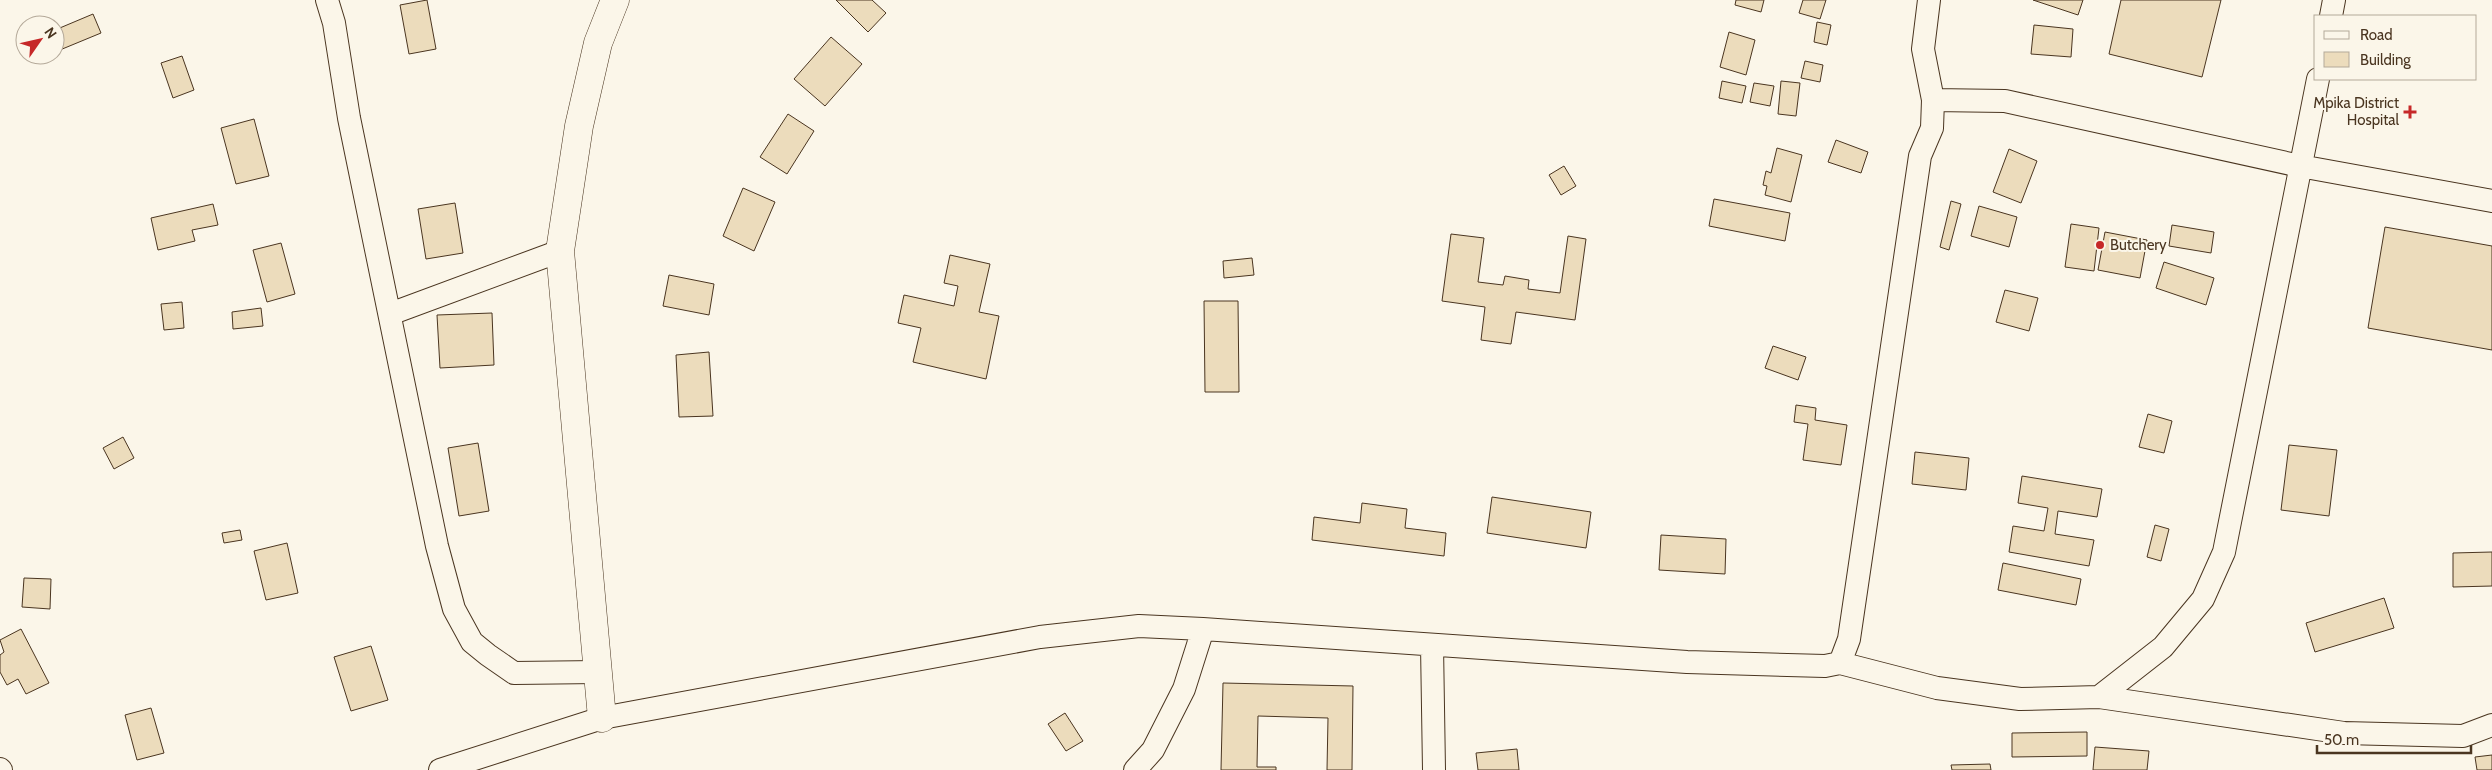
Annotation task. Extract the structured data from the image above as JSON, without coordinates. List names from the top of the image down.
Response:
{
  "places": {
    "health": ["Mpika District Hospital"],
    "other": ["Butchery"]
  },
  "legend": ["Road", "Building"],
  "scale_bar": "50 m",
  "north": "top right"
}
